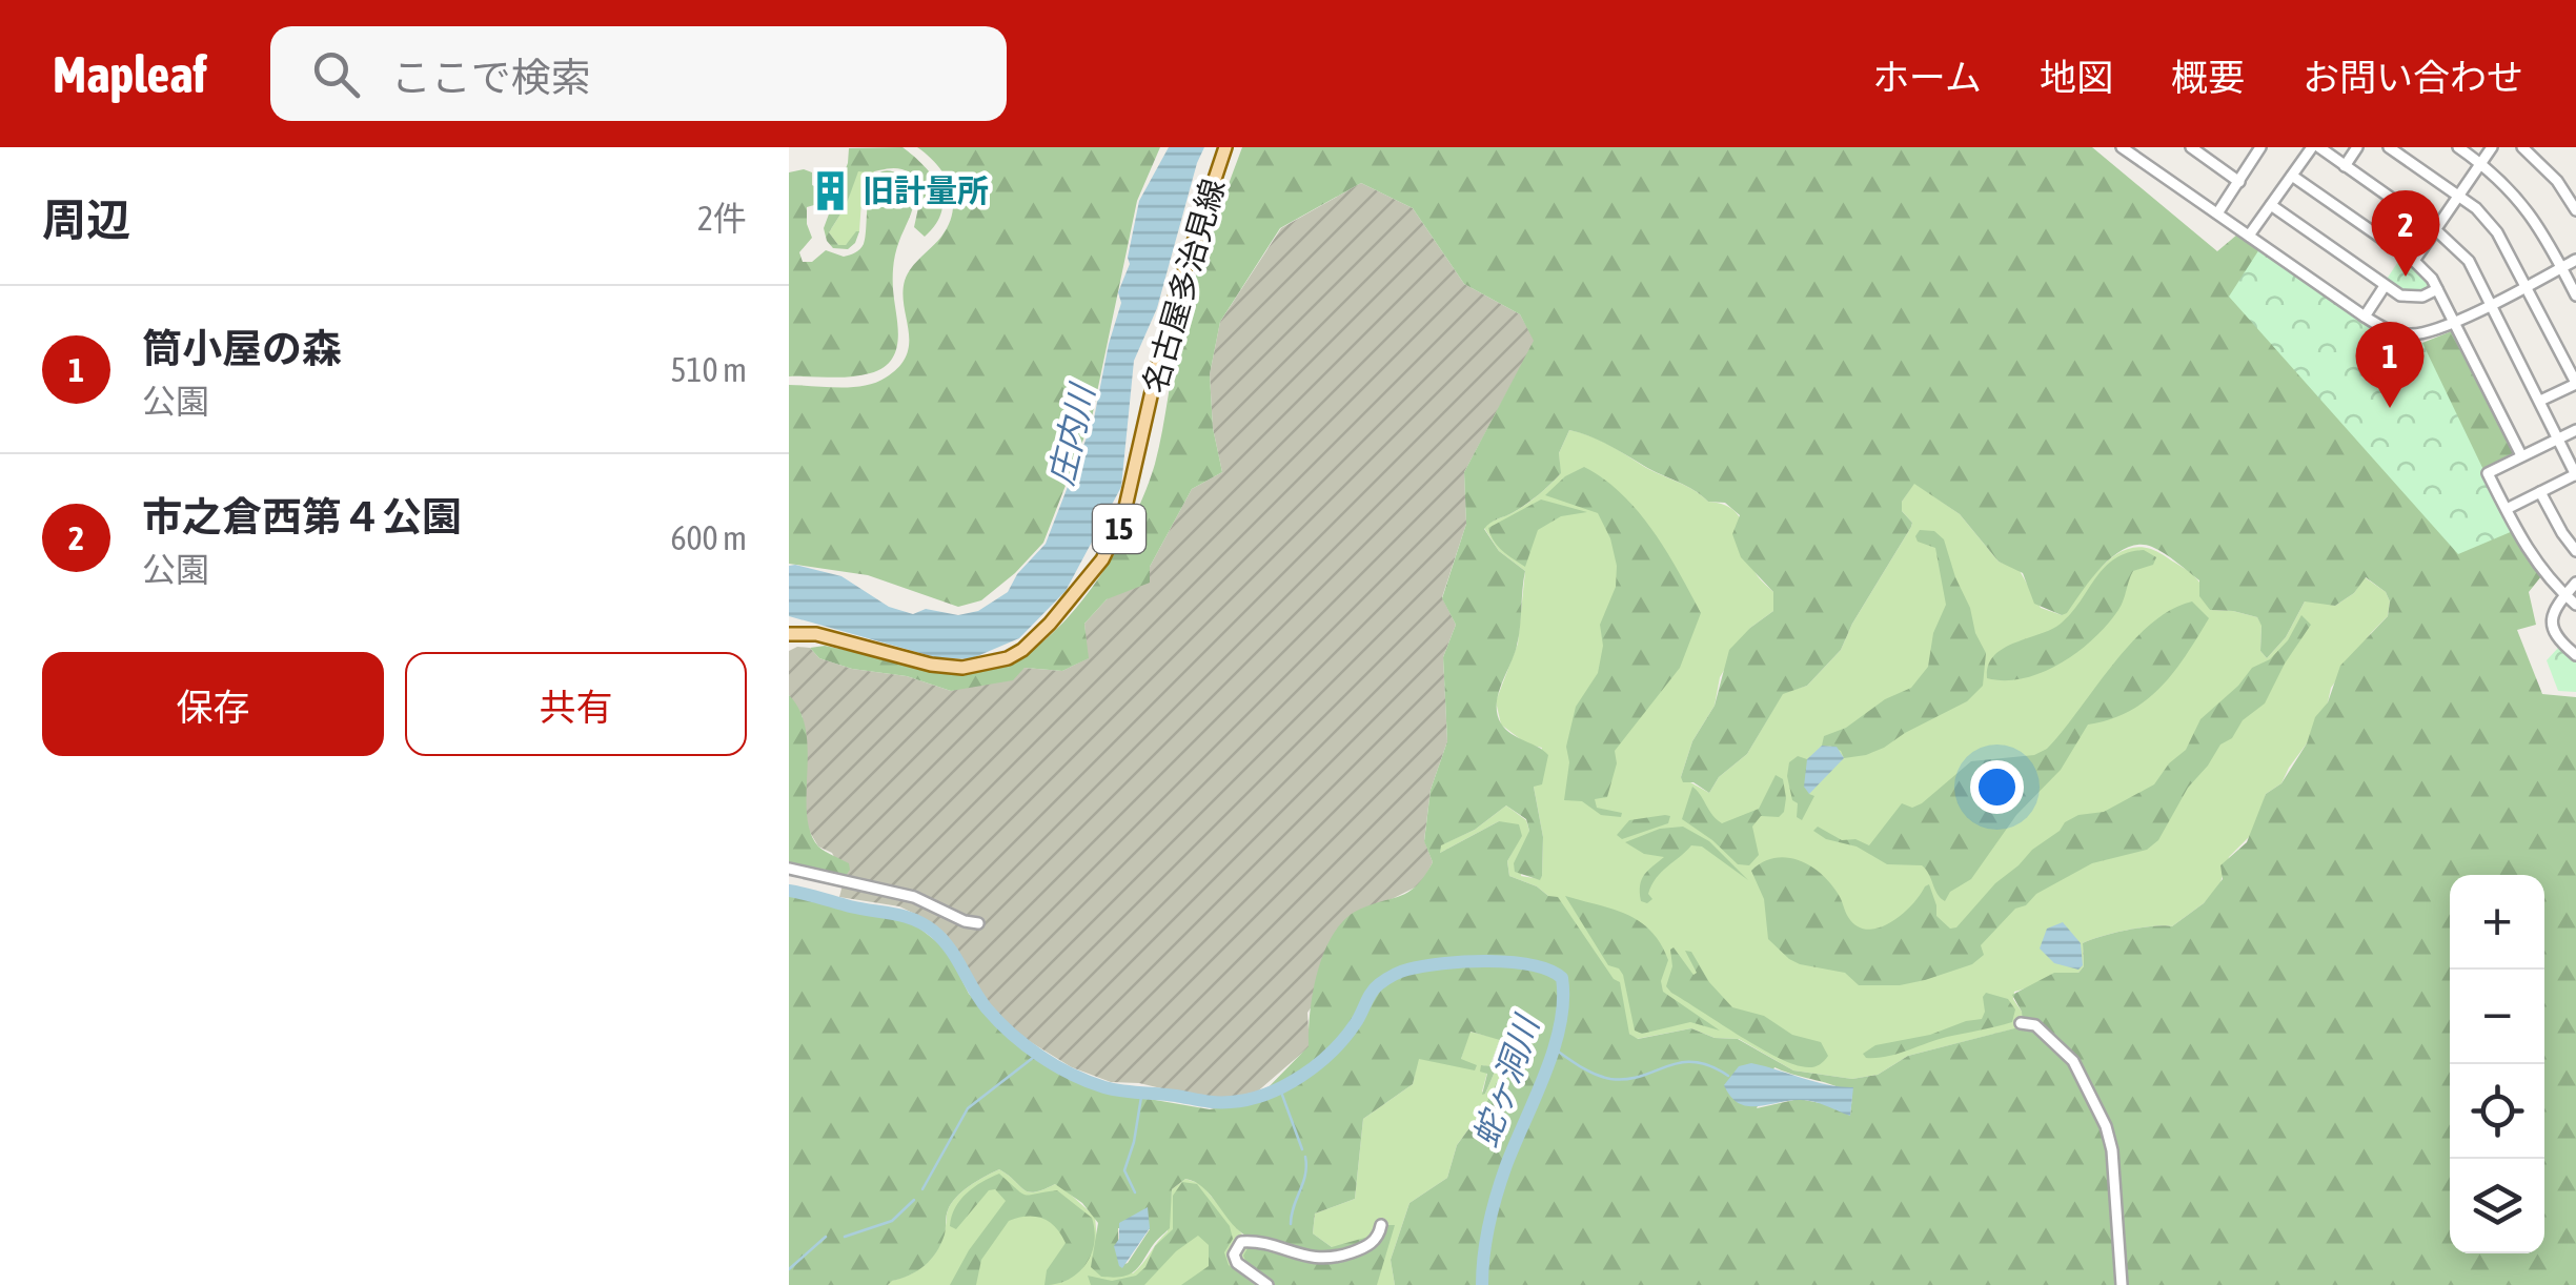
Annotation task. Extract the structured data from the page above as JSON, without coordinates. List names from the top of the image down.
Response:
{
  "streets": {
    "main road": ["名古屋多治見線", "15"]
  },
  "water": ["庄内川", "蛇ヶ洞川"],
  "places": {
    "building": ["旧計量所"]
  },
  "page": {
    "header": "Mapleaf",
    "search": "ここで検索",
    "nav": [
      "ホーム",
      "地図",
      "概要",
      "お問い合わせ"
    ],
    "heading": ["周辺", "2件"],
    "pins": ["2", "1"],
    "list": [
      {
        "mark": "1",
        "name": "筒小屋の森",
        "note": "公園",
        "value": "510 m"
      },
      {
        "mark": "2",
        "name": "市之倉西第４公園",
        "note": "公園",
        "value": "600 m"
      }
    ],
    "buttons": ["保存", "共有"],
    "map_buttons": ["+", "−"]
  }
}
